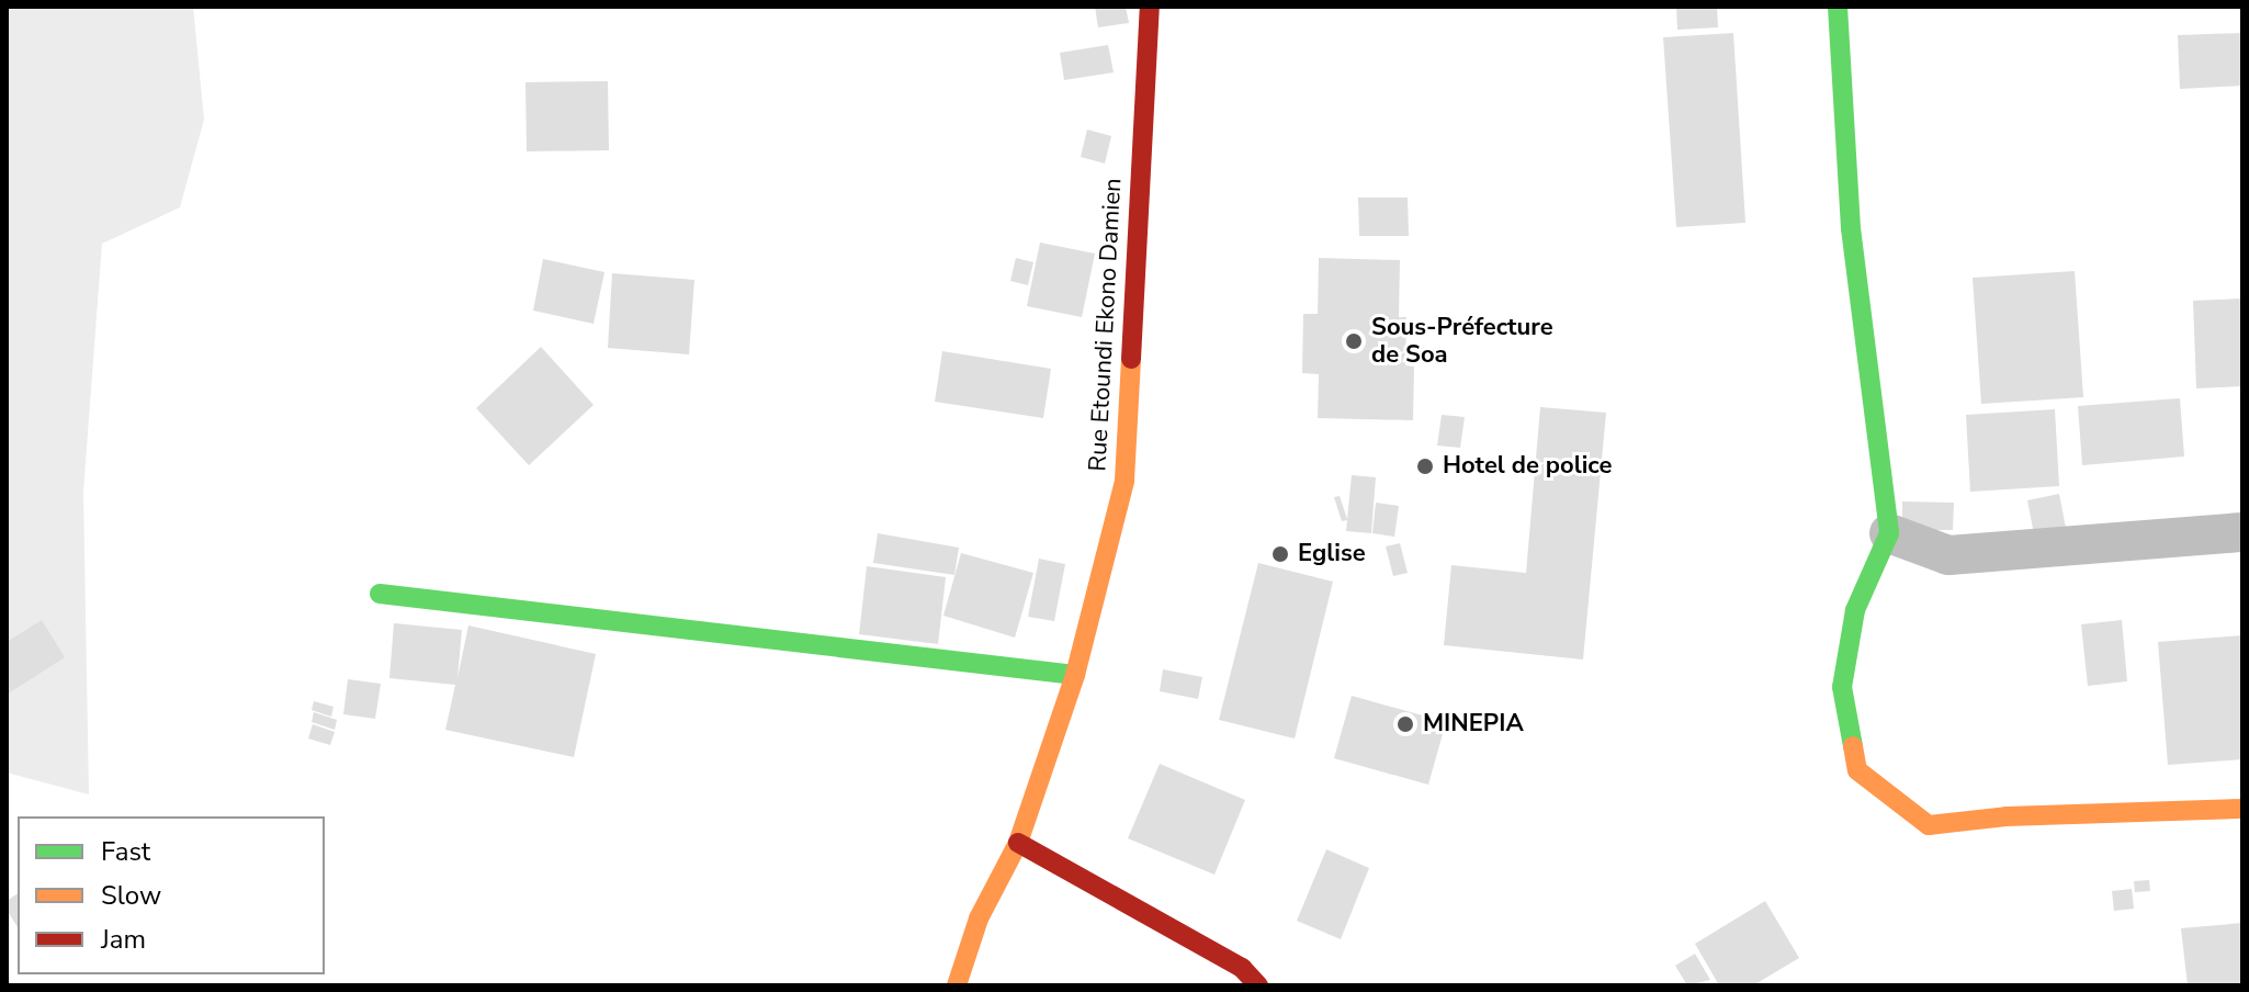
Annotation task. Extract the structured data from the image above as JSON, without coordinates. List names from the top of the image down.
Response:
{
  "streets": {
    "street": ["Rue Etoundi Ekono Damien"]
  },
  "places": [
    "Sous-Préfecture de Soa",
    "Hotel de police",
    "Eglise",
    "MINEPIA"
  ],
  "legend": ["Fast", "Slow", "Jam"]
}
